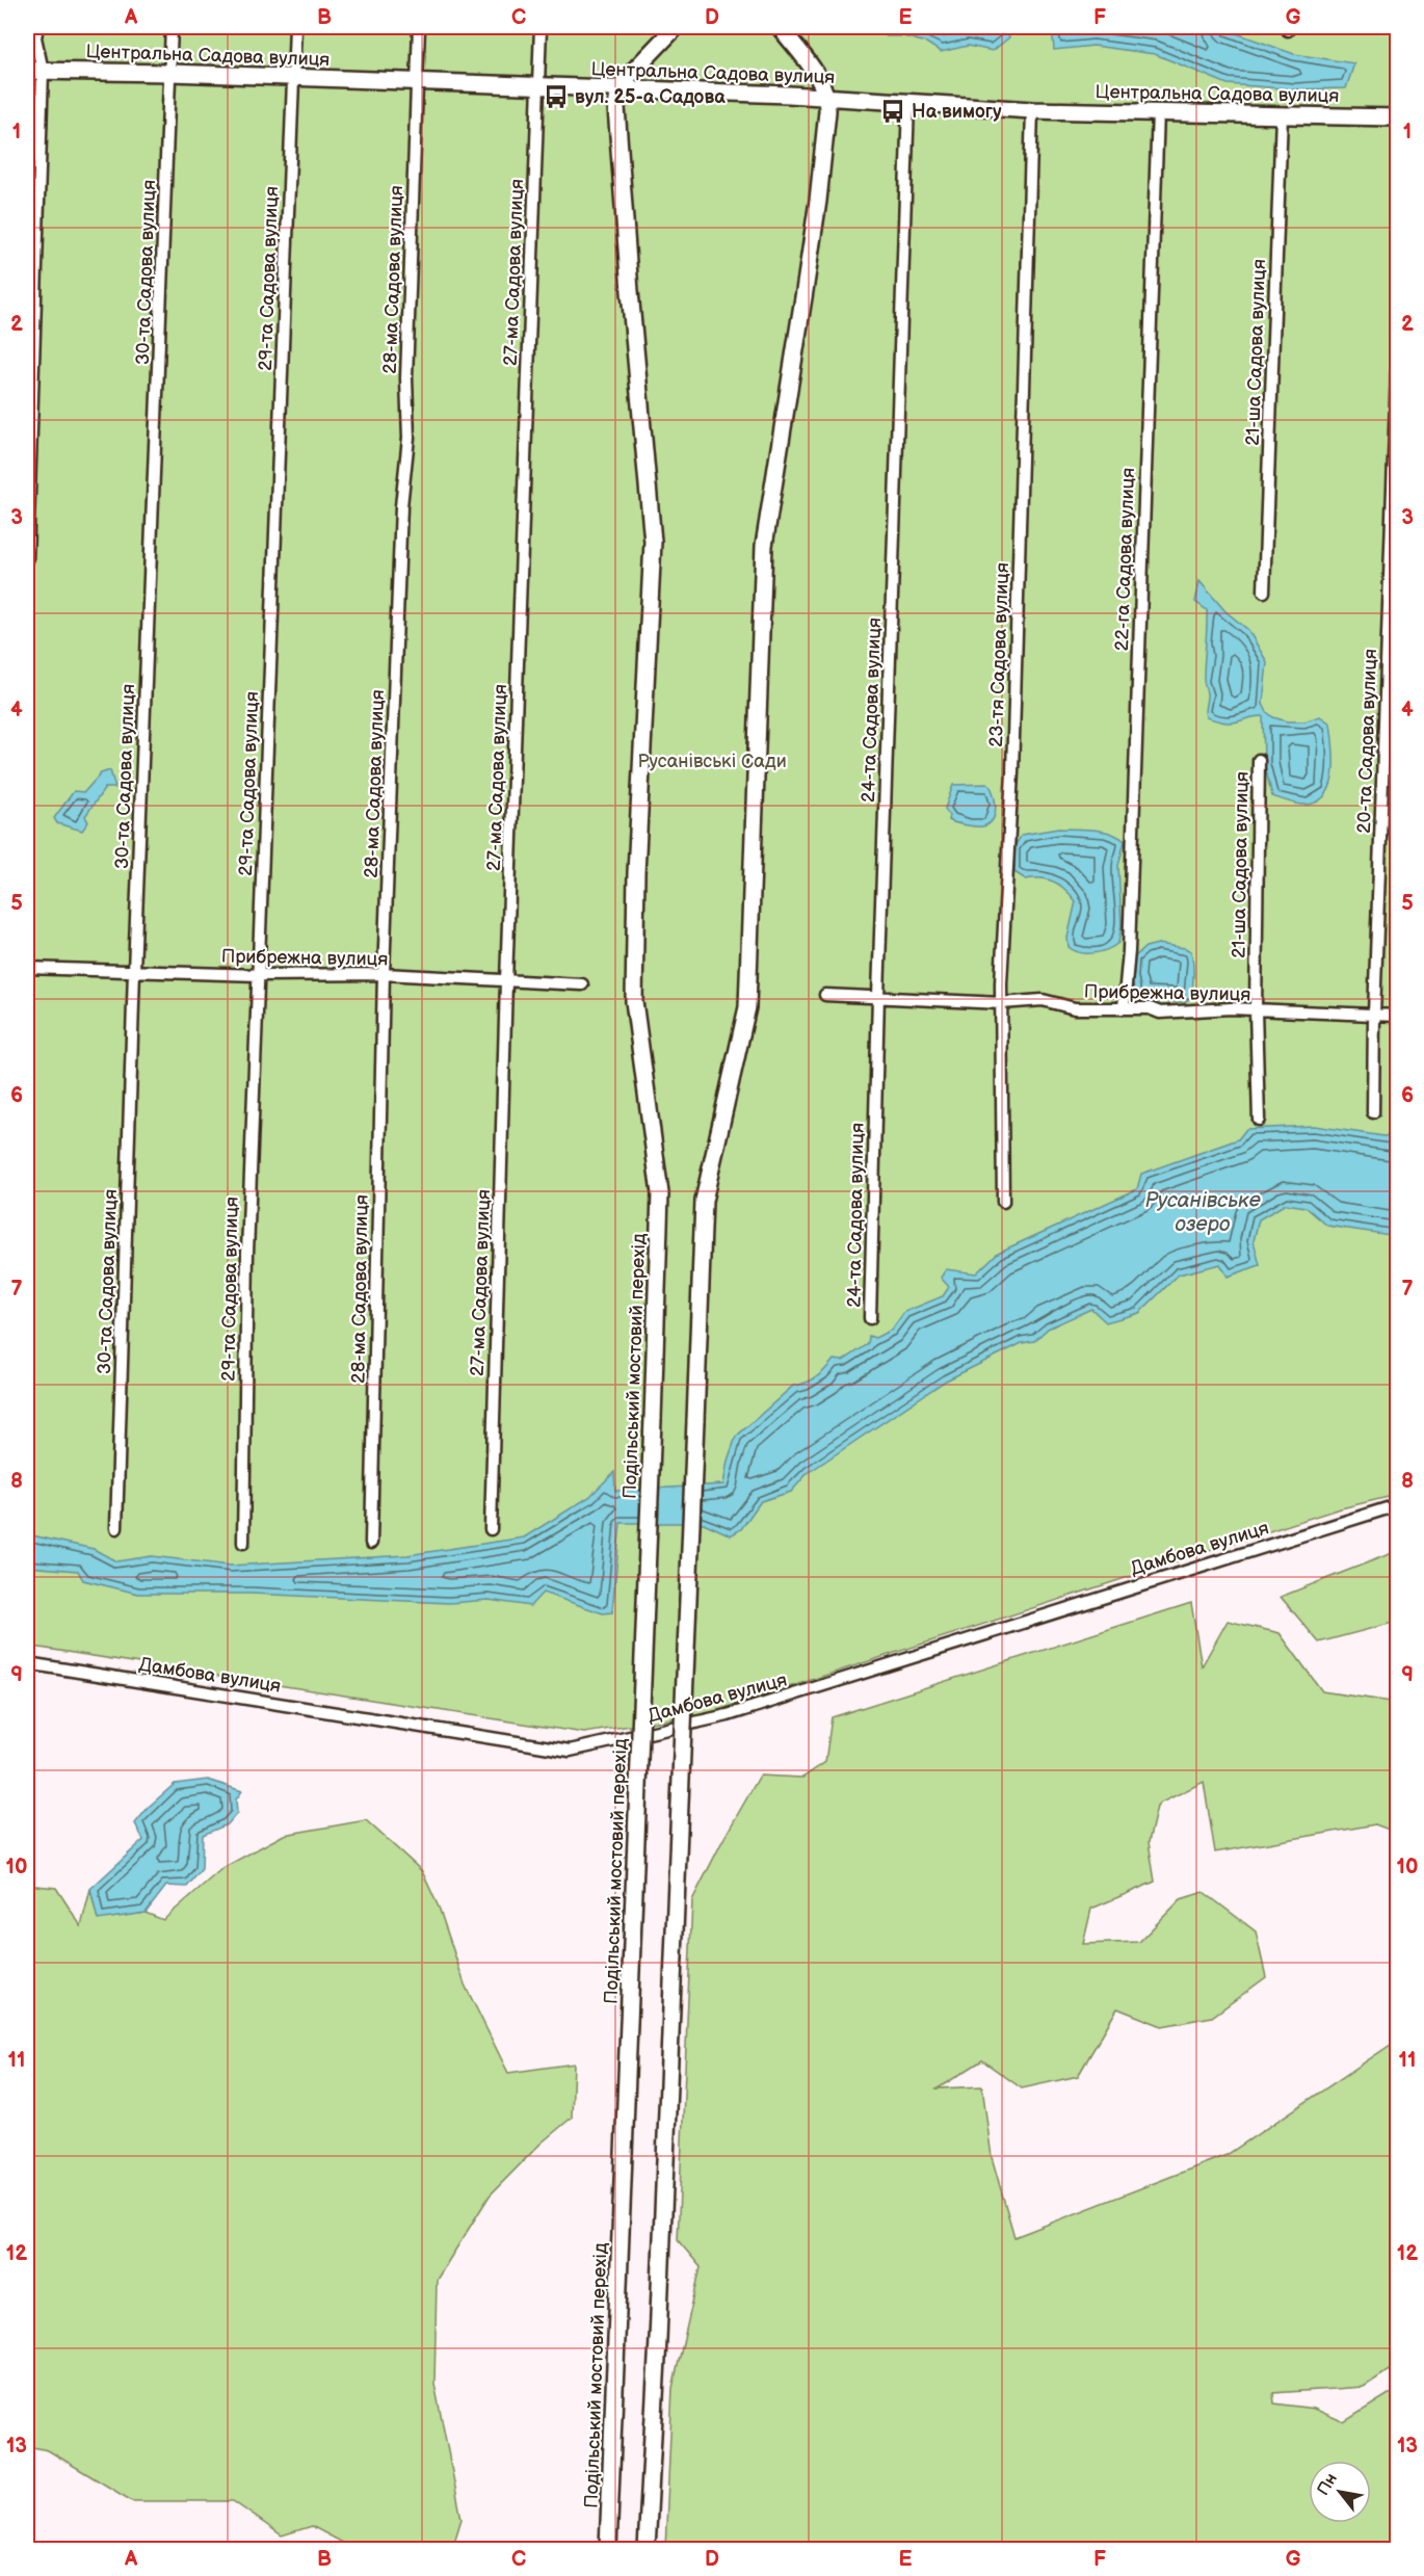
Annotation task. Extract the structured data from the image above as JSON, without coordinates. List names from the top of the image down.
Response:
{
  "streets": {
    "main road": ["Центральна Садова вулиця", "Подільський мостовий перехід"],
    "street": [
      "30-та Садова вулиця",
      "27-ма Садова вулиця",
      "29-та Садова вулиця",
      "28-ма Садова вулиця",
      "21-ша Садова вулиця",
      "22-га Садова вулиця",
      "23-тя Садова вулиця",
      "24-та Садова вулиця",
      "20-та Садова вулиця",
      "Прибрежна вулиця",
      "Дамбова вулиця"
    ]
  },
  "crossings": [
    ["Центральна Садова вулиця", "30-та Садова вулиця"],
    ["Центральна Садова вулиця", "27-ма Садова вулиця"],
    ["Центральна Садова вулиця", "29-та Садова вулиця"],
    ["Центральна Садова вулиця", "28-ма Садова вулиця"],
    ["Центральна Садова вулиця", "21-ша Садова вулиця"],
    ["Центральна Садова вулиця", "22-га Садова вулиця"],
    ["Центральна Садова вулиця", "23-тя Садова вулиця"],
    ["Центральна Садова вулиця", "24-та Садова вулиця"],
    ["Центральна Садова вулиця", "Подільський мостовий перехід"],
    ["30-та Садова вулиця", "Прибрежна вулиця"],
    ["27-ма Садова вулиця", "Прибрежна вулиця"],
    ["29-та Садова вулиця", "Прибрежна вулиця"],
    ["28-ма Садова вулиця", "Прибрежна вулиця"],
    ["21-ша Садова вулиця", "Прибрежна вулиця"],
    ["22-га Садова вулиця", "Прибрежна вулиця"],
    ["23-тя Садова вулиця", "Прибрежна вулиця"],
    ["24-та Садова вулиця", "Прибрежна вулиця"],
    ["20-та Садова вулиця", "Прибрежна вулиця"]
  ],
  "water": ["Русанівське озеро"],
  "parks": ["Русанівські Сади"],
  "places": {
    "bus stop": ["вул. 25-а Садова", "На вимогу"]
  },
  "north": "top left",
  "grid": {
    "columns": [
      "A",
      "B",
      "C",
      "D",
      "E",
      "F",
      "G"
    ],
    "rows": [
      "1",
      "2",
      "3",
      "4",
      "5",
      "6",
      "7",
      "8",
      "9",
      "10",
      "11",
      "12",
      "13"
    ]
  }
}
